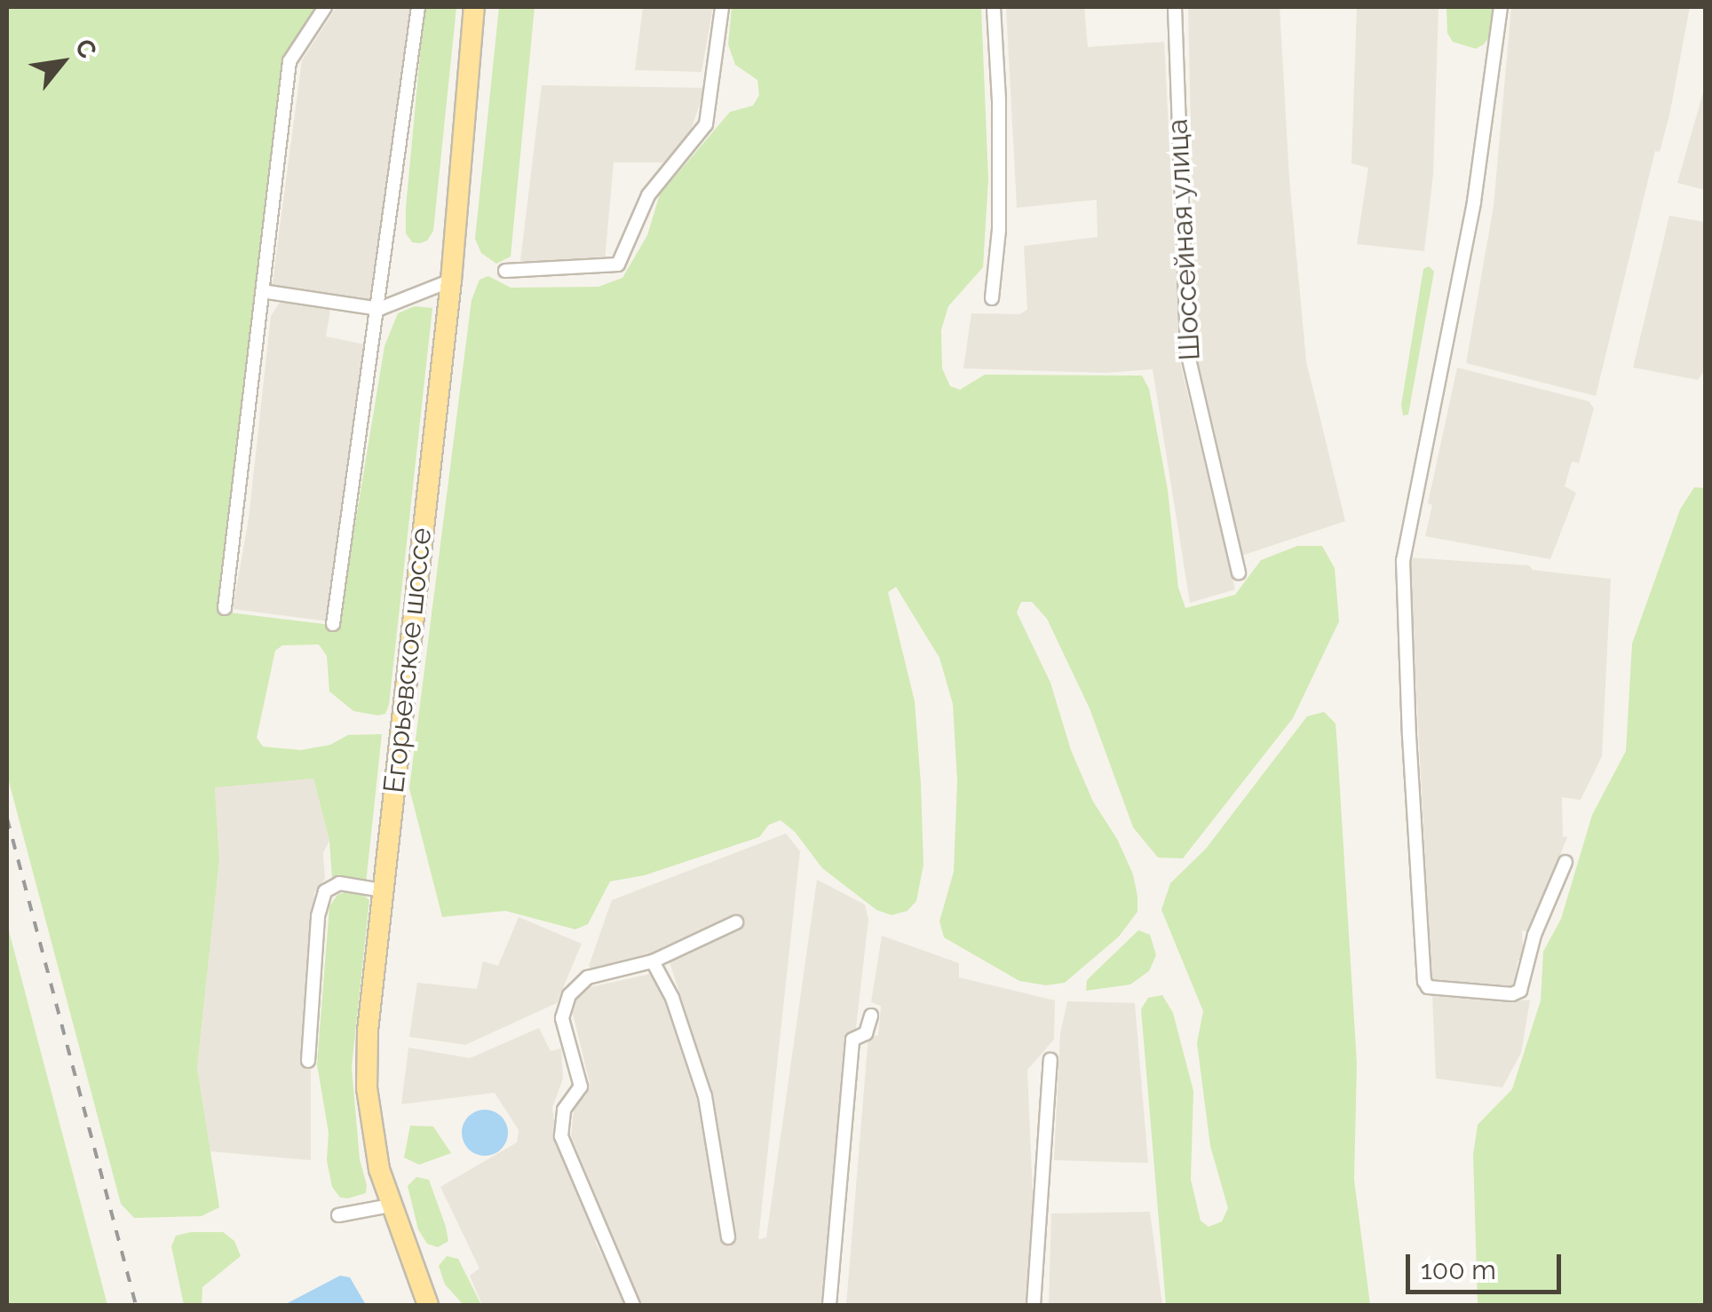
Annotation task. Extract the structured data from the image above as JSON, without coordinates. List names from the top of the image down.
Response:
{
  "streets": {
    "main road": ["Егорьевское шоссе"],
    "street": ["Шоссейная улица"]
  },
  "scale_bar": "100 m",
  "north": "top right"
}
